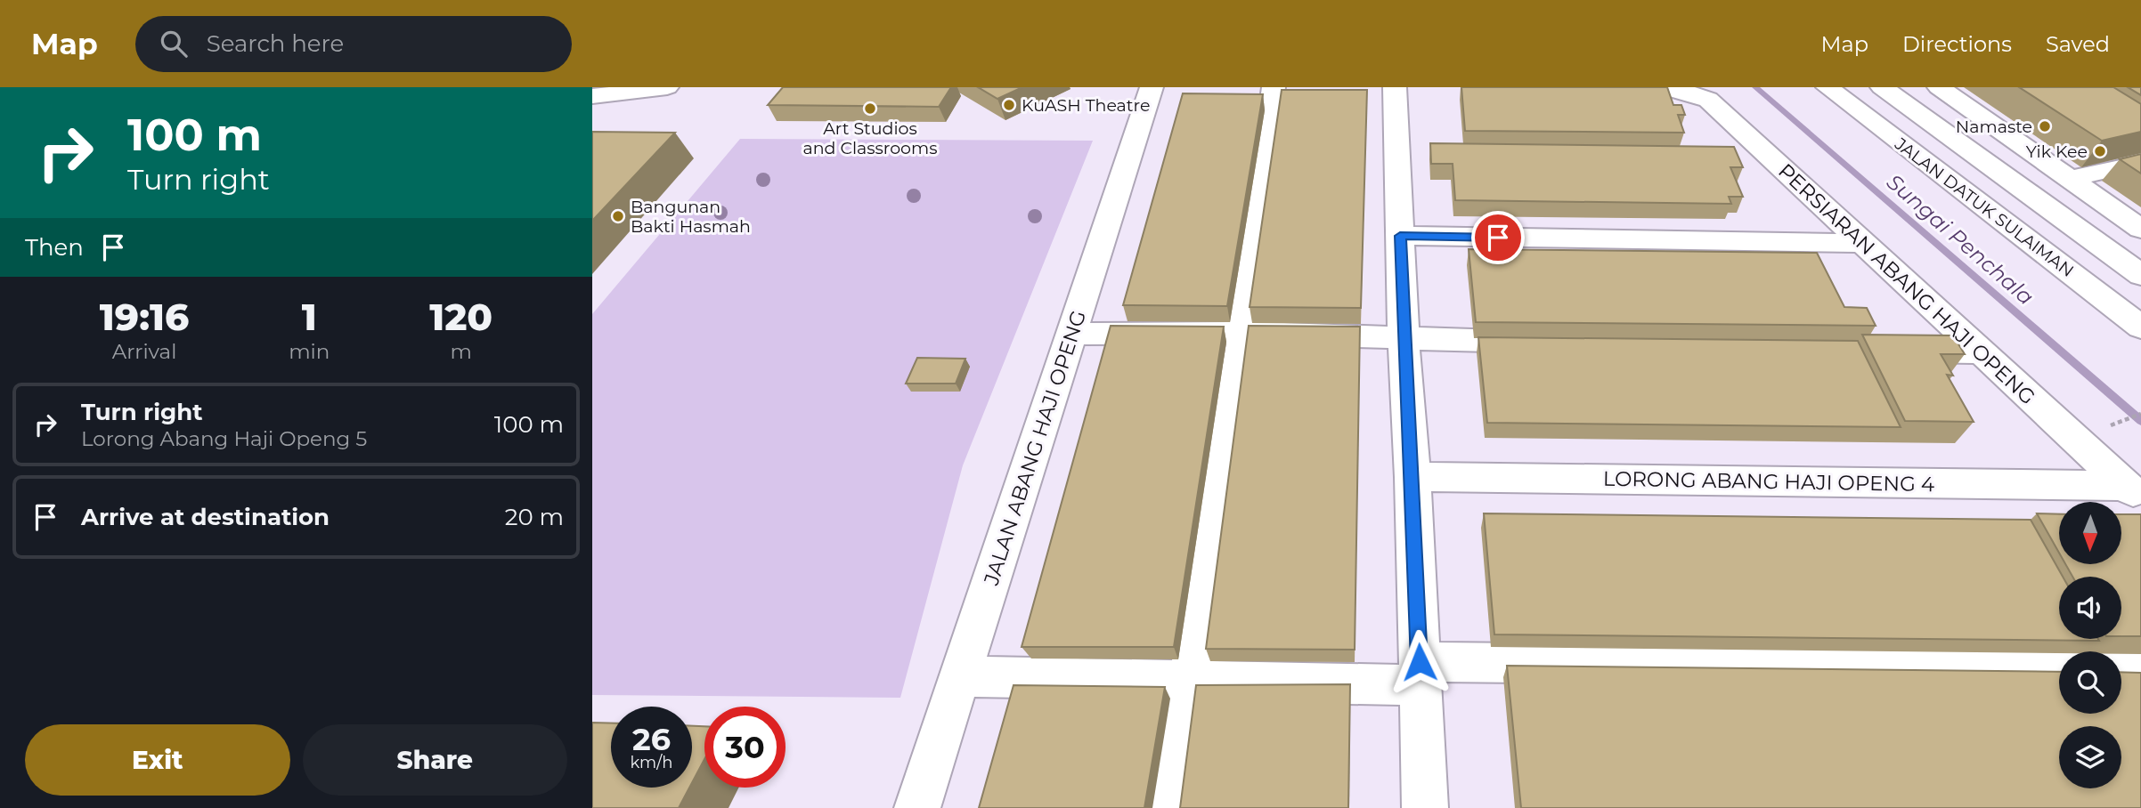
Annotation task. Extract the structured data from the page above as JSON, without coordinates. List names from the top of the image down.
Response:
{
  "streets": {
    "street": [
      "JALAN DATUK SULAIMAN",
      "PERSIARAN ABANG HAJI OPENG",
      "JALAN ABANG HAJI OPENG",
      "LORONG ABANG HAJI OPENG 4"
    ]
  },
  "crossings": [
    ["PERSIARAN ABANG HAJI OPENG", "LORONG ABANG HAJI OPENG 4"]
  ],
  "water": ["Sungai Penchala"],
  "places": [
    "KuASH Theatre",
    "Art Studios and Classrooms",
    "Namaste",
    "Yik Kee",
    "Bangunan Bakti Hasmah"
  ],
  "north": "bottom",
  "page": {
    "header": "Map",
    "search": "Search here",
    "nav": ["Map", "Directions", "Saved"],
    "turn": ["100 m", "Turn right"],
    "then": "Then",
    "eta": [
      "19:16",
      "Arrival",
      "1",
      "min",
      "120",
      "m"
    ],
    "list": [
      {
        "name": "Turn right",
        "note": "Lorong Abang Haji Openg 5",
        "value": "100 m"
      },
      {
        "name": "Arrive at destination",
        "value": "20 m"
      }
    ],
    "speed": "26 km/h",
    "limit": "30",
    "buttons": ["Exit", "Share"]
  }
}
